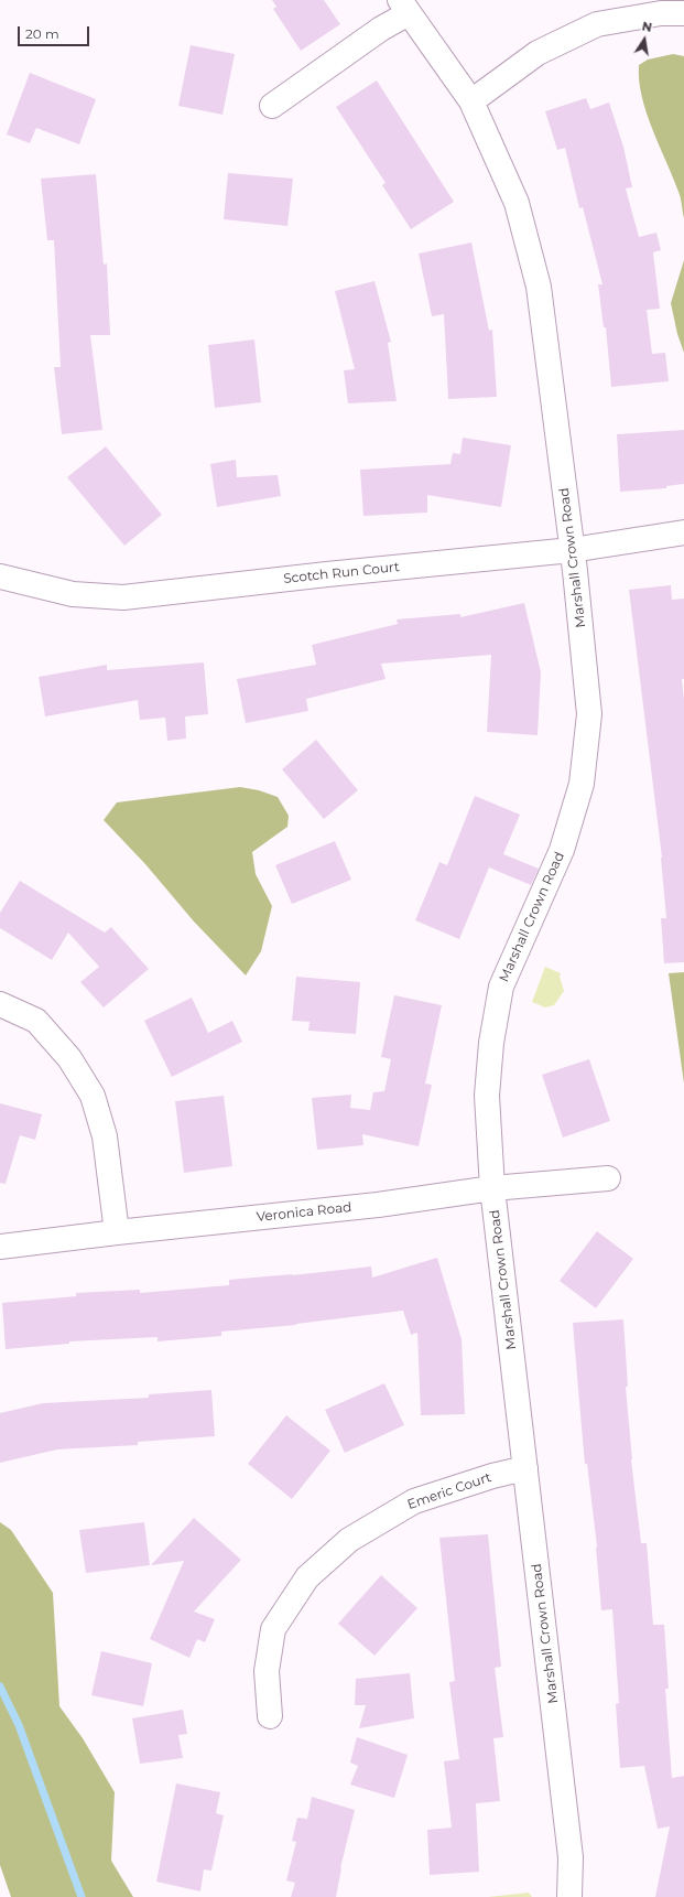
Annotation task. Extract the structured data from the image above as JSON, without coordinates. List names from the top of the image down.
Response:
{
  "streets": {
    "street": [
      "Marshall Crown Road",
      "Scotch Run Court",
      "Veronica Road",
      "Emeric Court"
    ]
  },
  "crossings": [
    ["Marshall Crown Road", "Scotch Run Court"],
    ["Marshall Crown Road", "Veronica Road"],
    ["Marshall Crown Road", "Emeric Court"]
  ],
  "scale_bar": "20 m",
  "north": "top"
}
